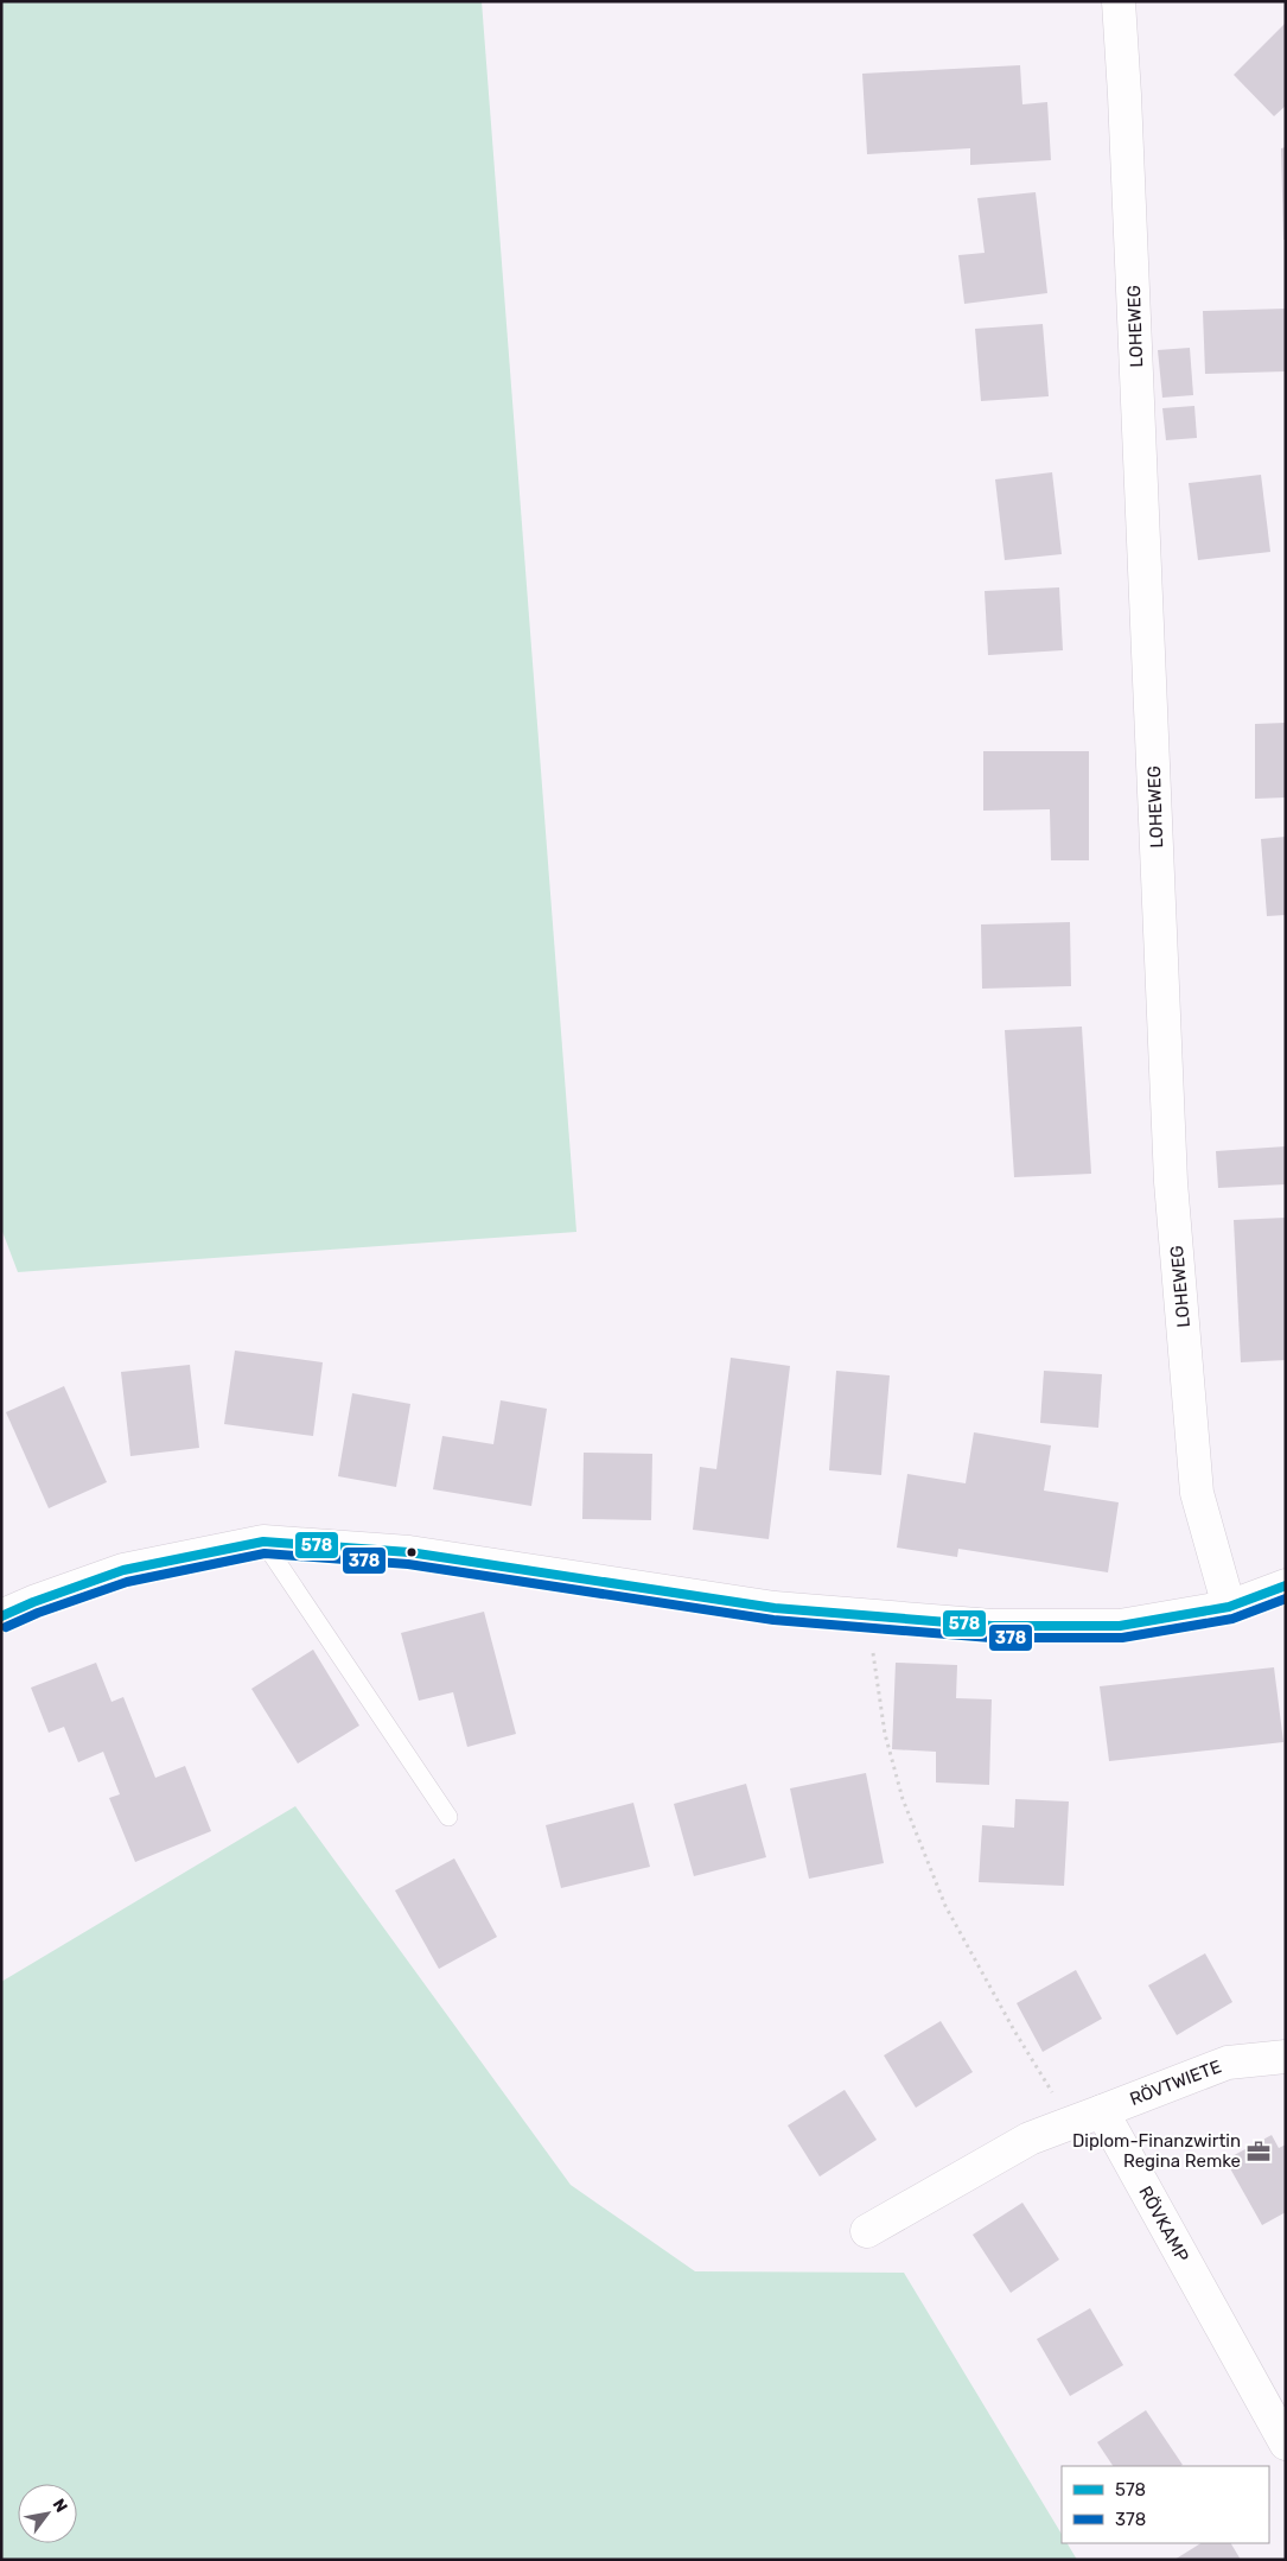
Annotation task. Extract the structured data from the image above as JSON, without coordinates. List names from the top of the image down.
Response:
{
  "streets": {
    "street": ["LOHEWEG", "RÖVTWIETE", "RÖVKAMP"]
  },
  "crossings": [
    ["RÖVTWIETE", "RÖVKAMP"]
  ],
  "places": {
    "office": ["Diplom-Finanzwirtin Regina Remke"]
  },
  "lines": ["transit line 578", "transit line 378"],
  "legend": ["578", "378"],
  "north": "top right"
}
